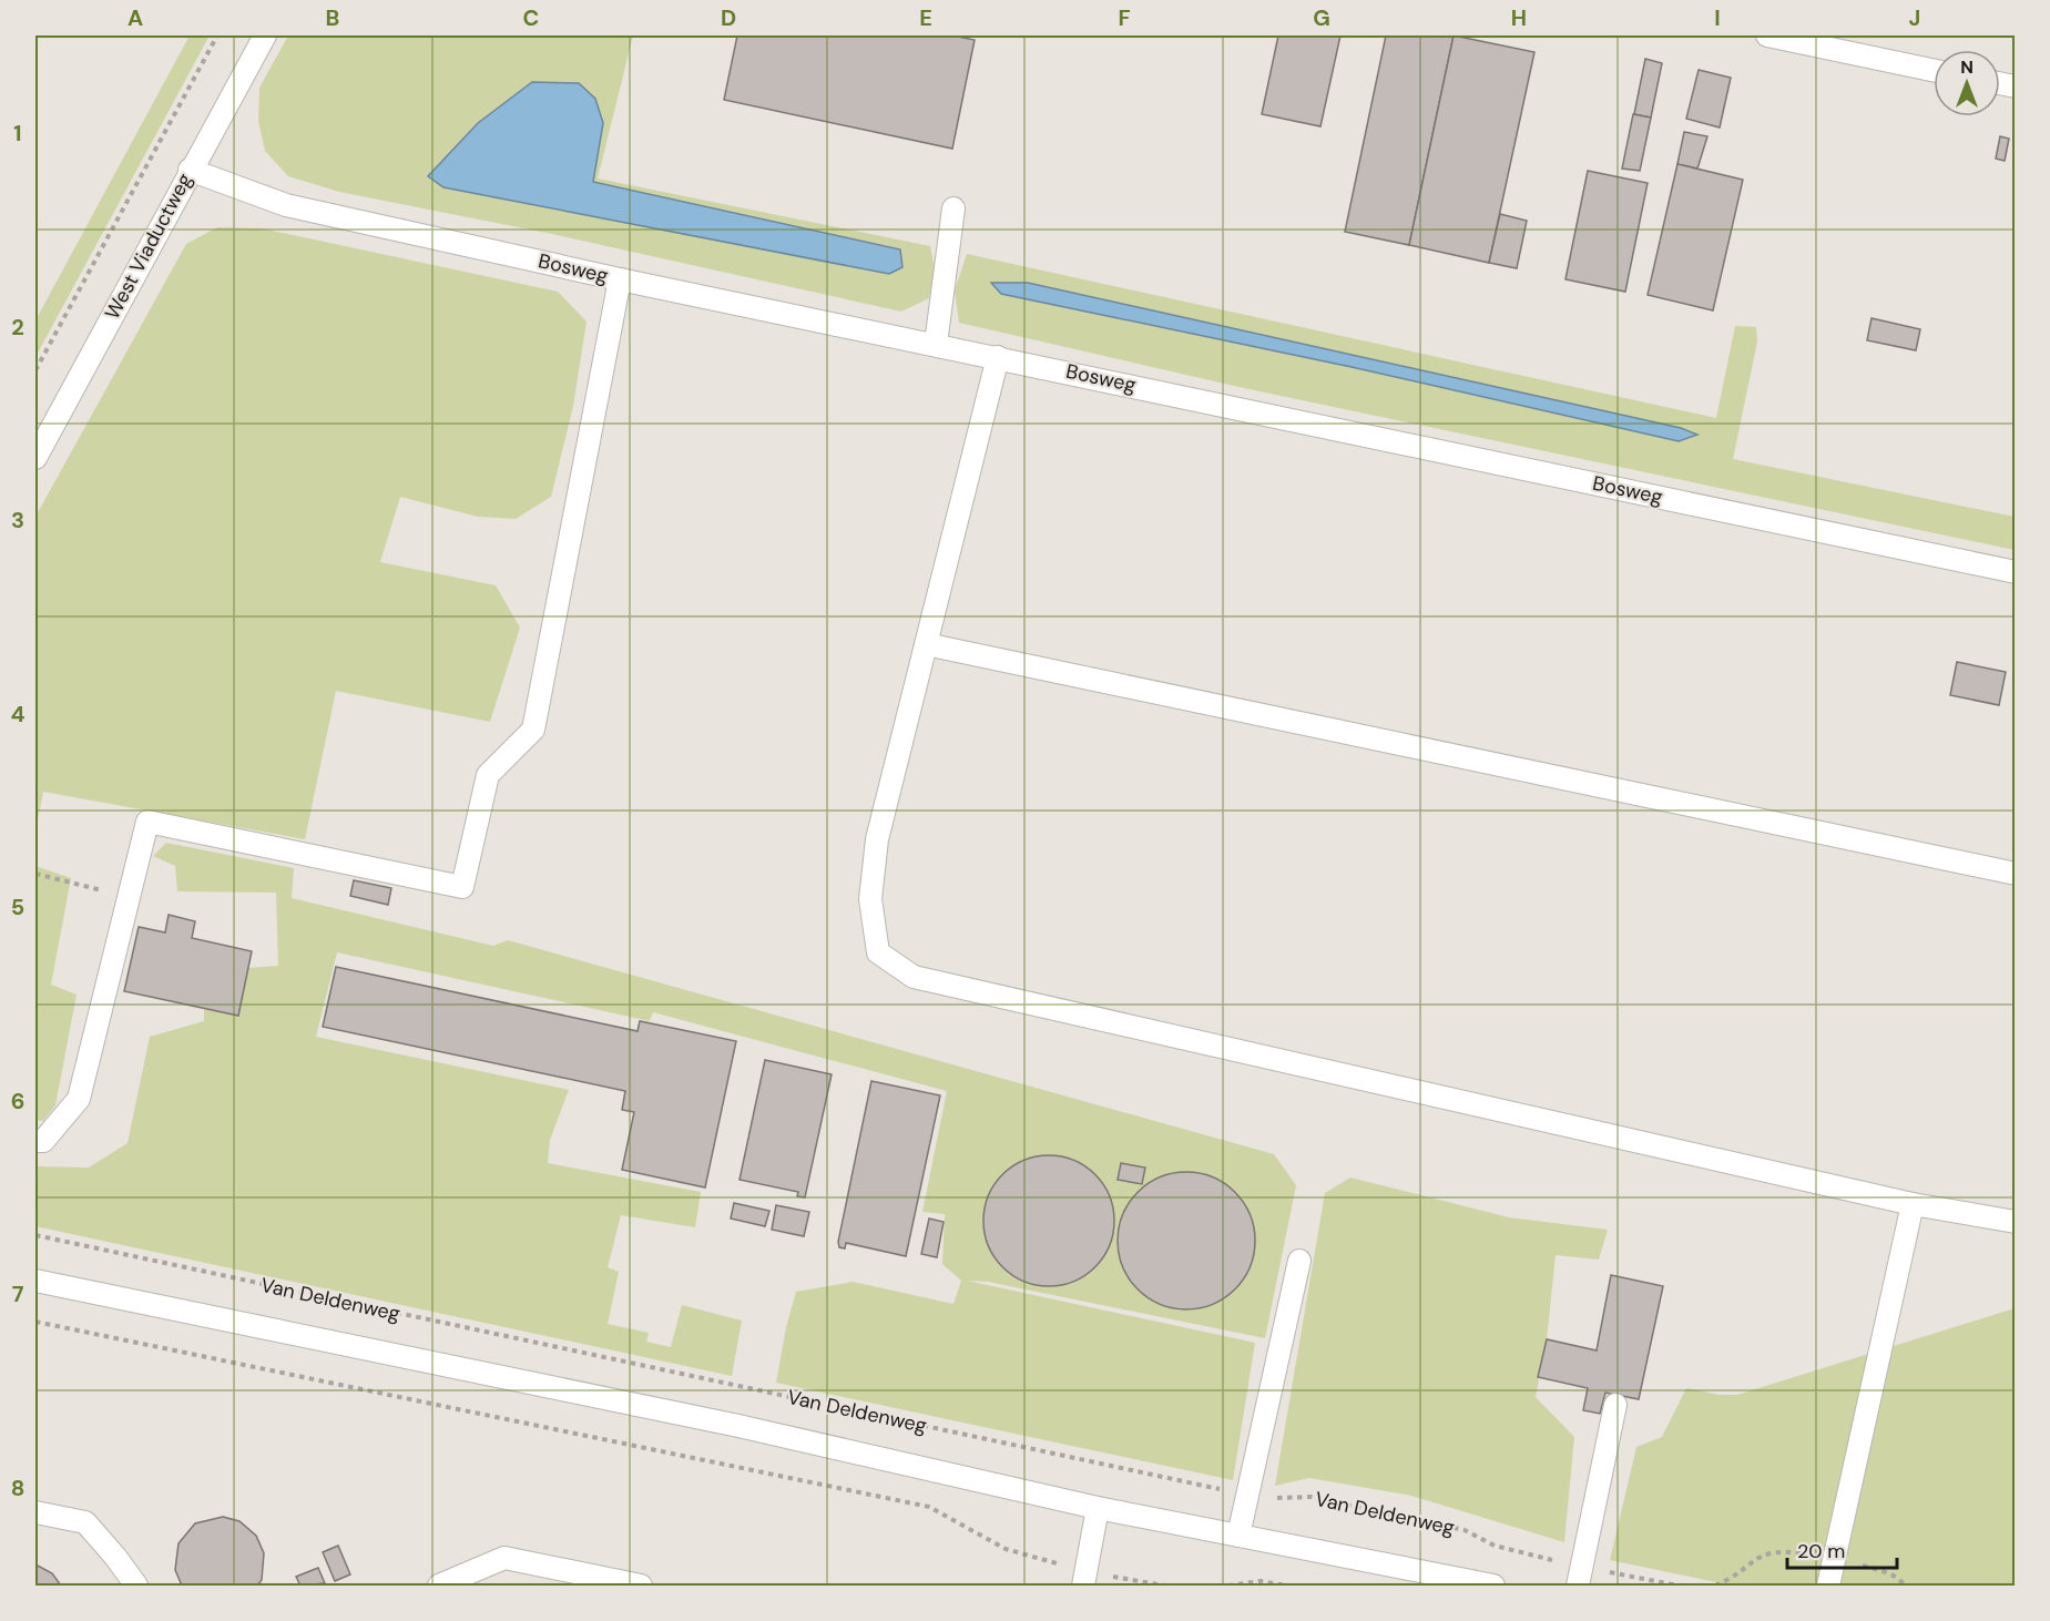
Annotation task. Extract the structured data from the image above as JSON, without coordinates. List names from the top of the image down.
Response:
{
  "streets": {
    "lane": ["West Viaductweg", "Bosweg", "Van Deldenweg"]
  },
  "crossings": [
    ["West Viaductweg", "Bosweg"]
  ],
  "scale_bar": "20 m",
  "north": "top",
  "grid": {
    "columns": [
      "A",
      "B",
      "C",
      "D",
      "E",
      "F",
      "G",
      "H",
      "I",
      "J"
    ],
    "rows": [
      "1",
      "2",
      "3",
      "4",
      "5",
      "6",
      "7",
      "8"
    ]
  }
}
